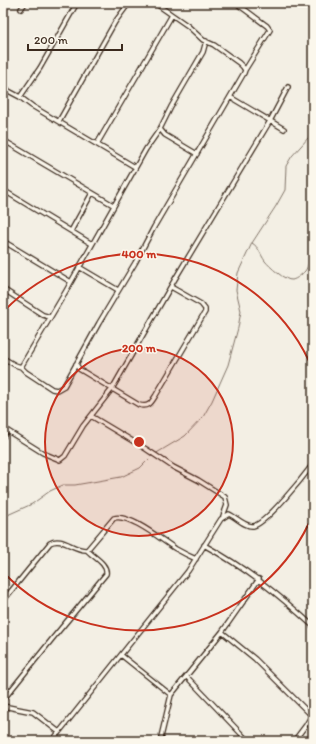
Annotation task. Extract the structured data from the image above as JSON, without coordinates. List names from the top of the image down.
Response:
{
  "scale_bar": "200 m",
  "rings": ["400 m", "200 m"]
}
